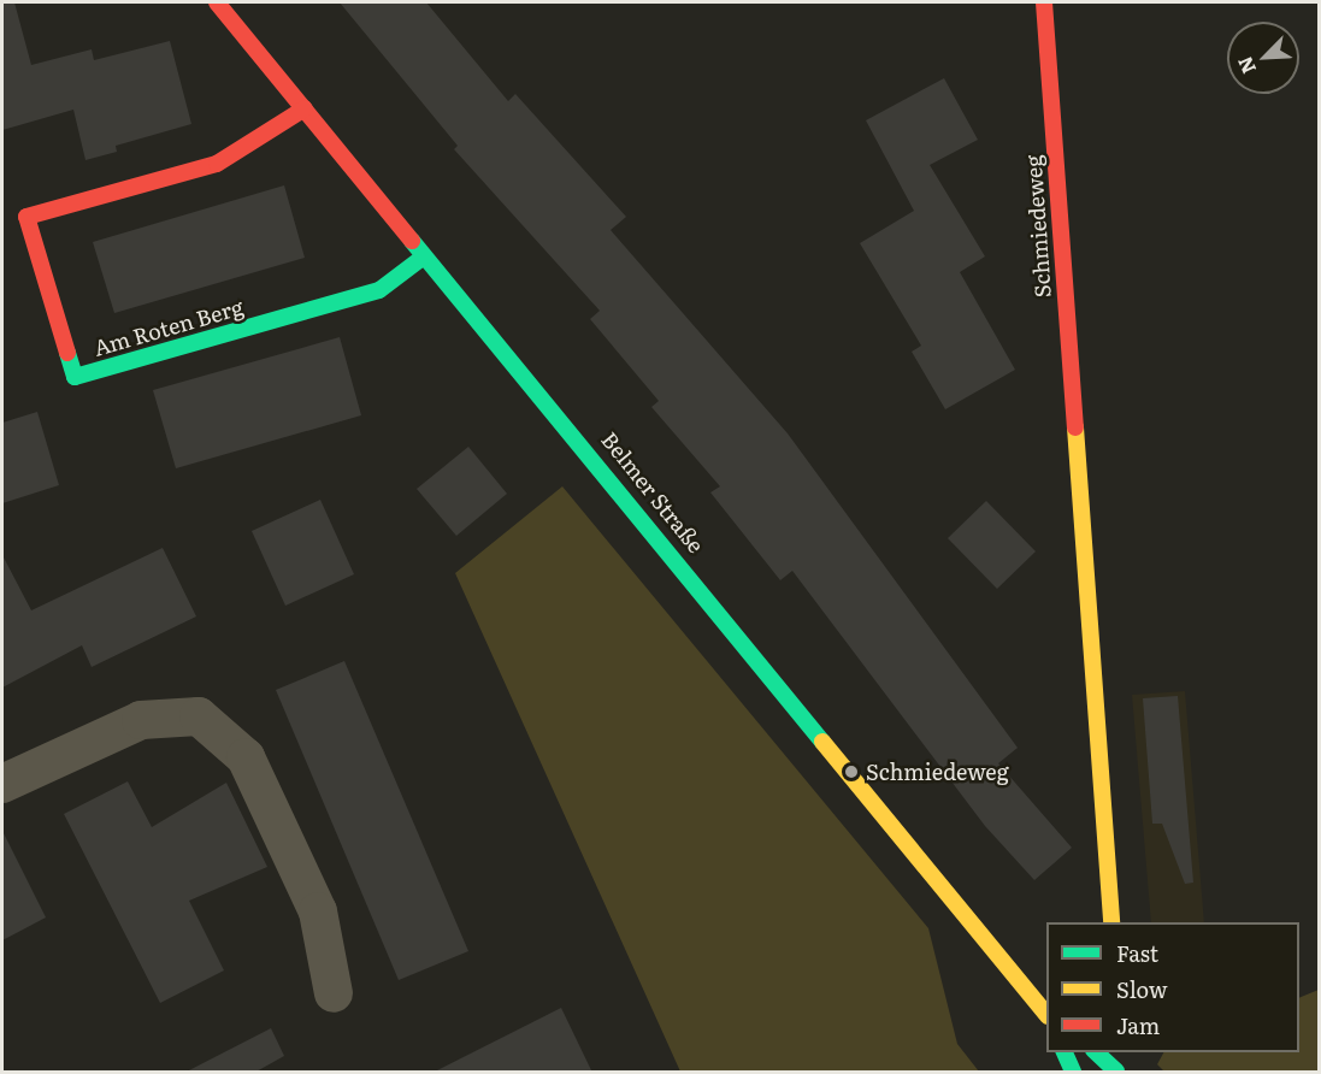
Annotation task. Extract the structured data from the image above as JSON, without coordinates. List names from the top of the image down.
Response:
{
  "streets": {
    "street": ["Schmiedeweg", "Am Roten Berg", "Belmer Straße"]
  },
  "crossings": [
    ["Am Roten Berg", "Belmer Straße"]
  ],
  "places": ["Schmiedeweg"],
  "legend": ["Fast", "Slow", "Jam"],
  "north": "bottom left"
}
